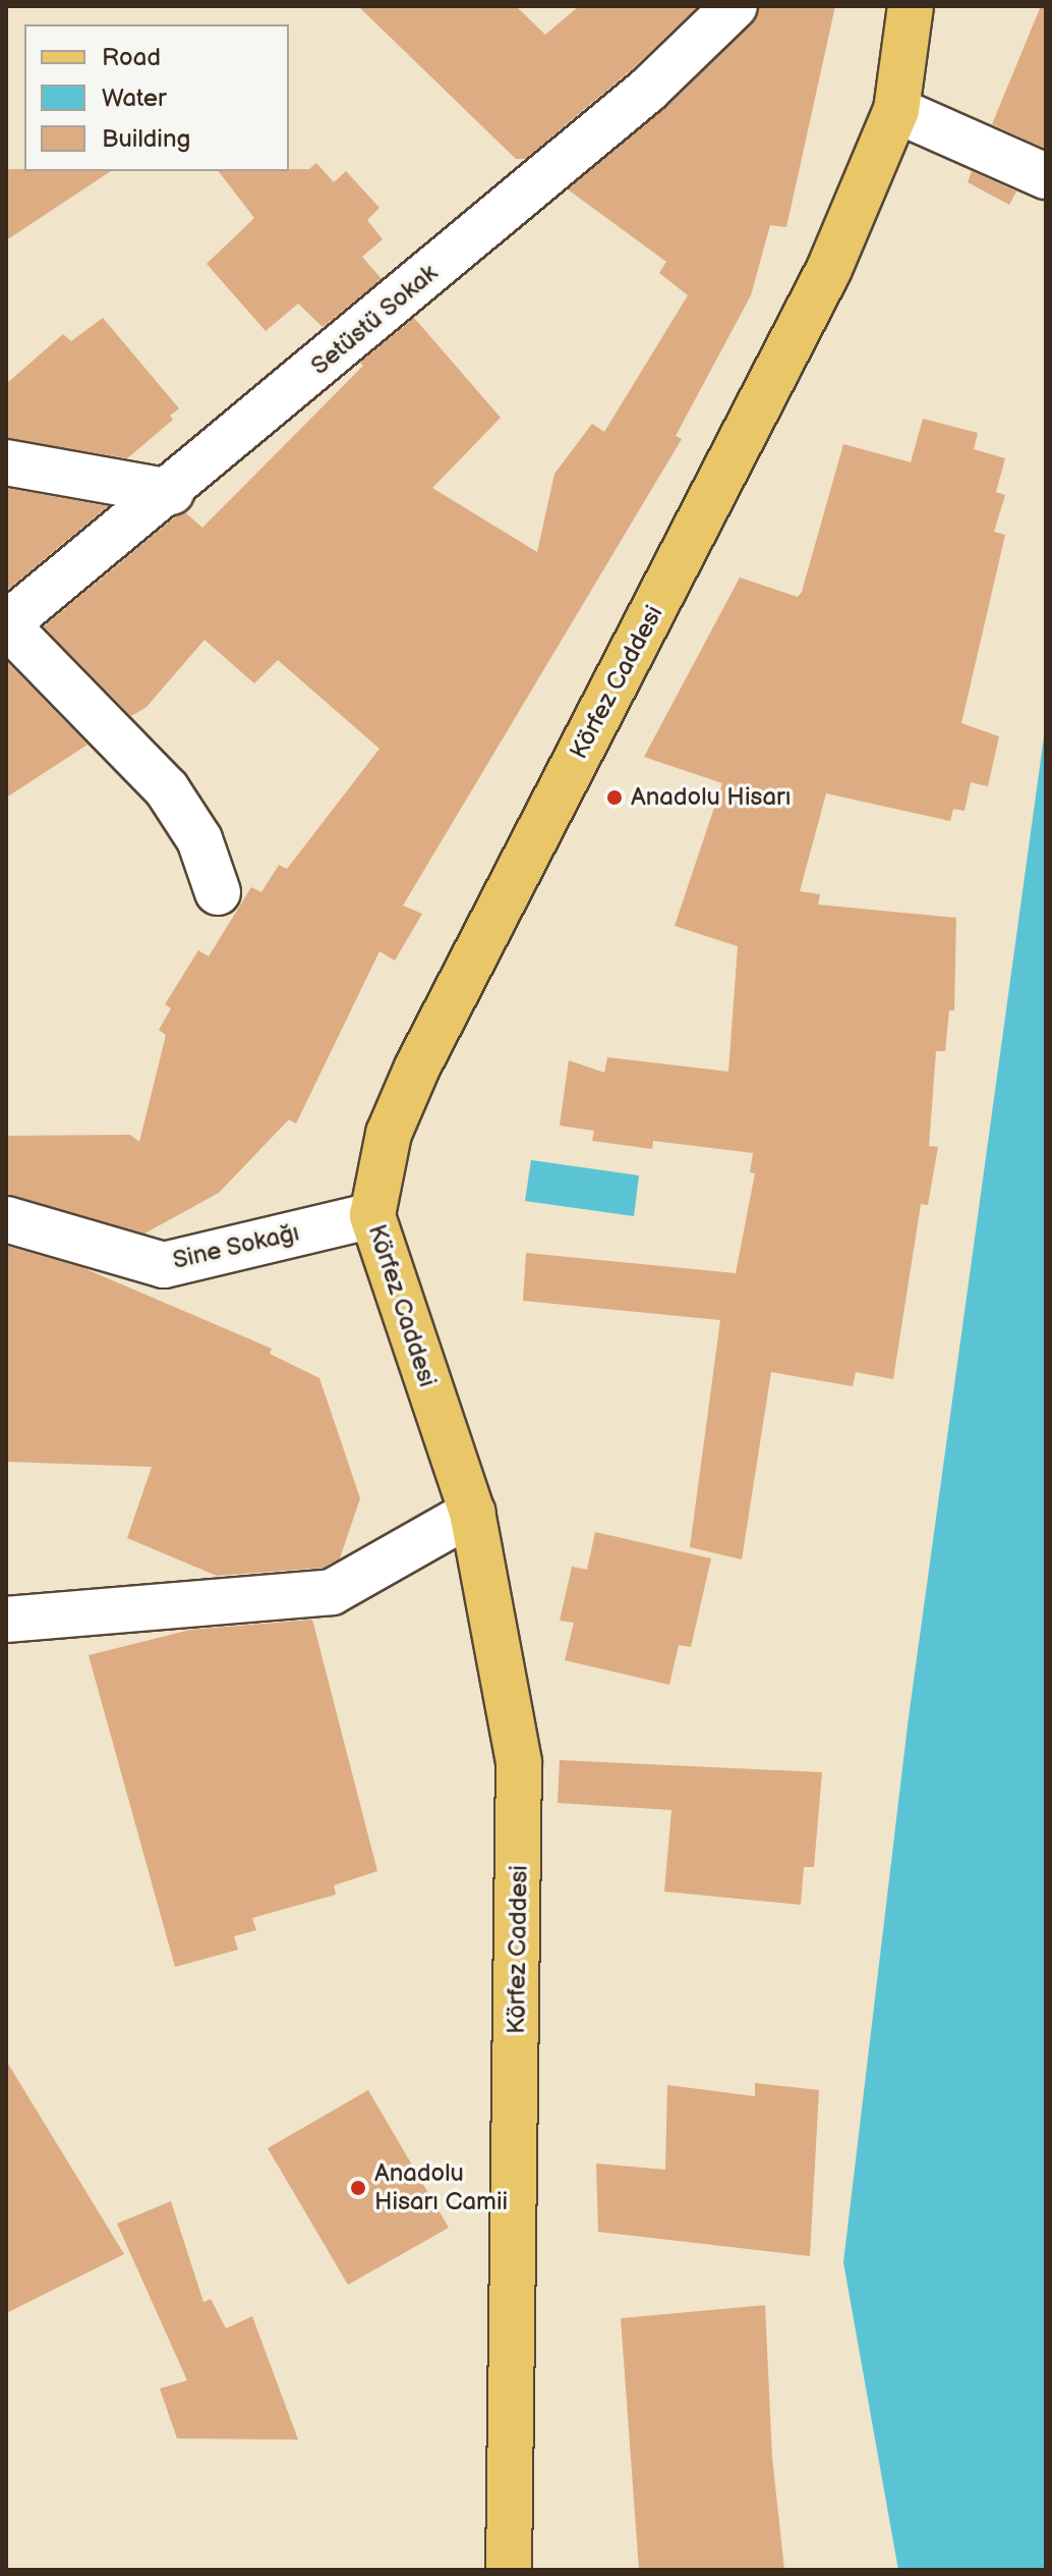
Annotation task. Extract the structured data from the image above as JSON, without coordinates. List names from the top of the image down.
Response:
{
  "streets": {
    "main road": ["Körfez Caddesi"],
    "street": ["Setüstü Sokak", "Sine Sokağı"]
  },
  "crossings": [
    ["Körfez Caddesi", "Sine Sokağı"]
  ],
  "places": ["Anadolu Hisarı", "Anadolu Hisarı Camii"],
  "legend": ["Road", "Water", "Building"]
}
